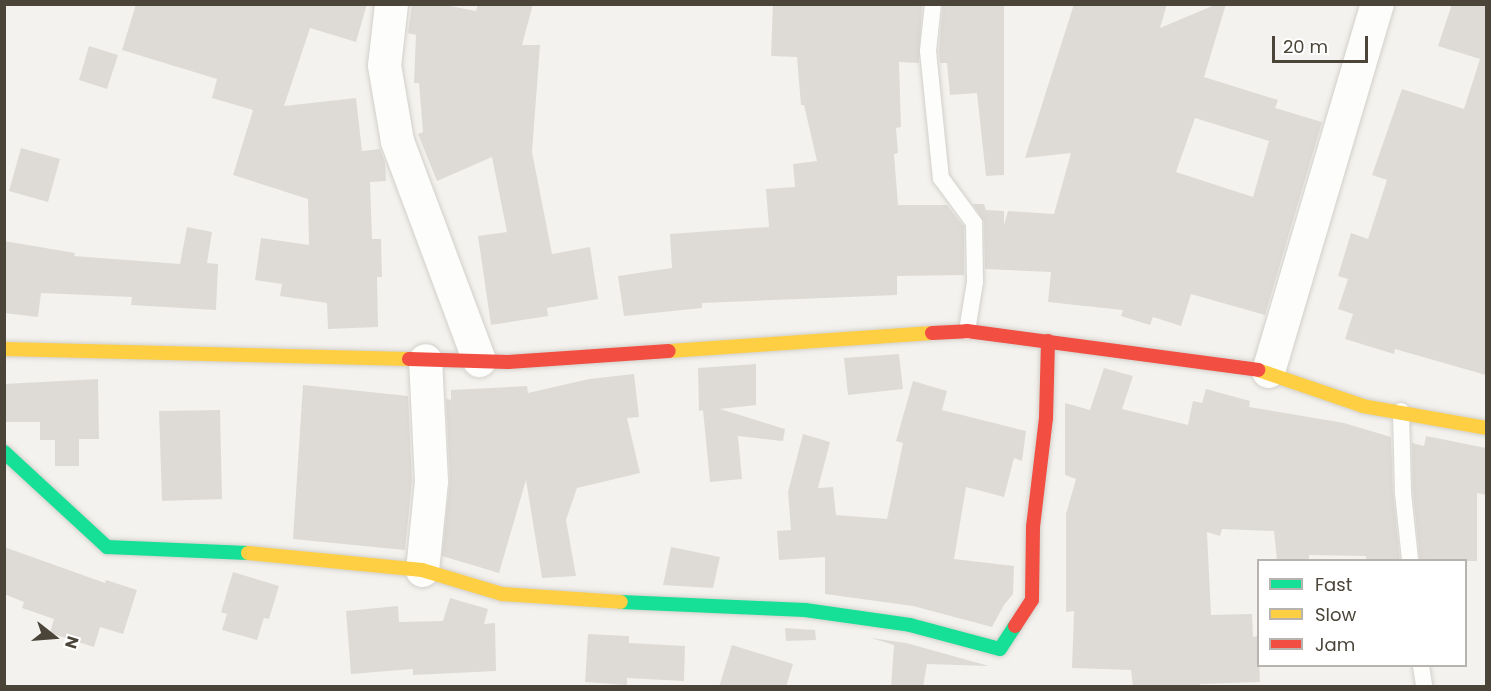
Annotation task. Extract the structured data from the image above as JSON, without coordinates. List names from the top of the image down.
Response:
{
  "legend": ["Fast", "Slow", "Jam"],
  "scale_bar": "20 m",
  "north": "right"
}
